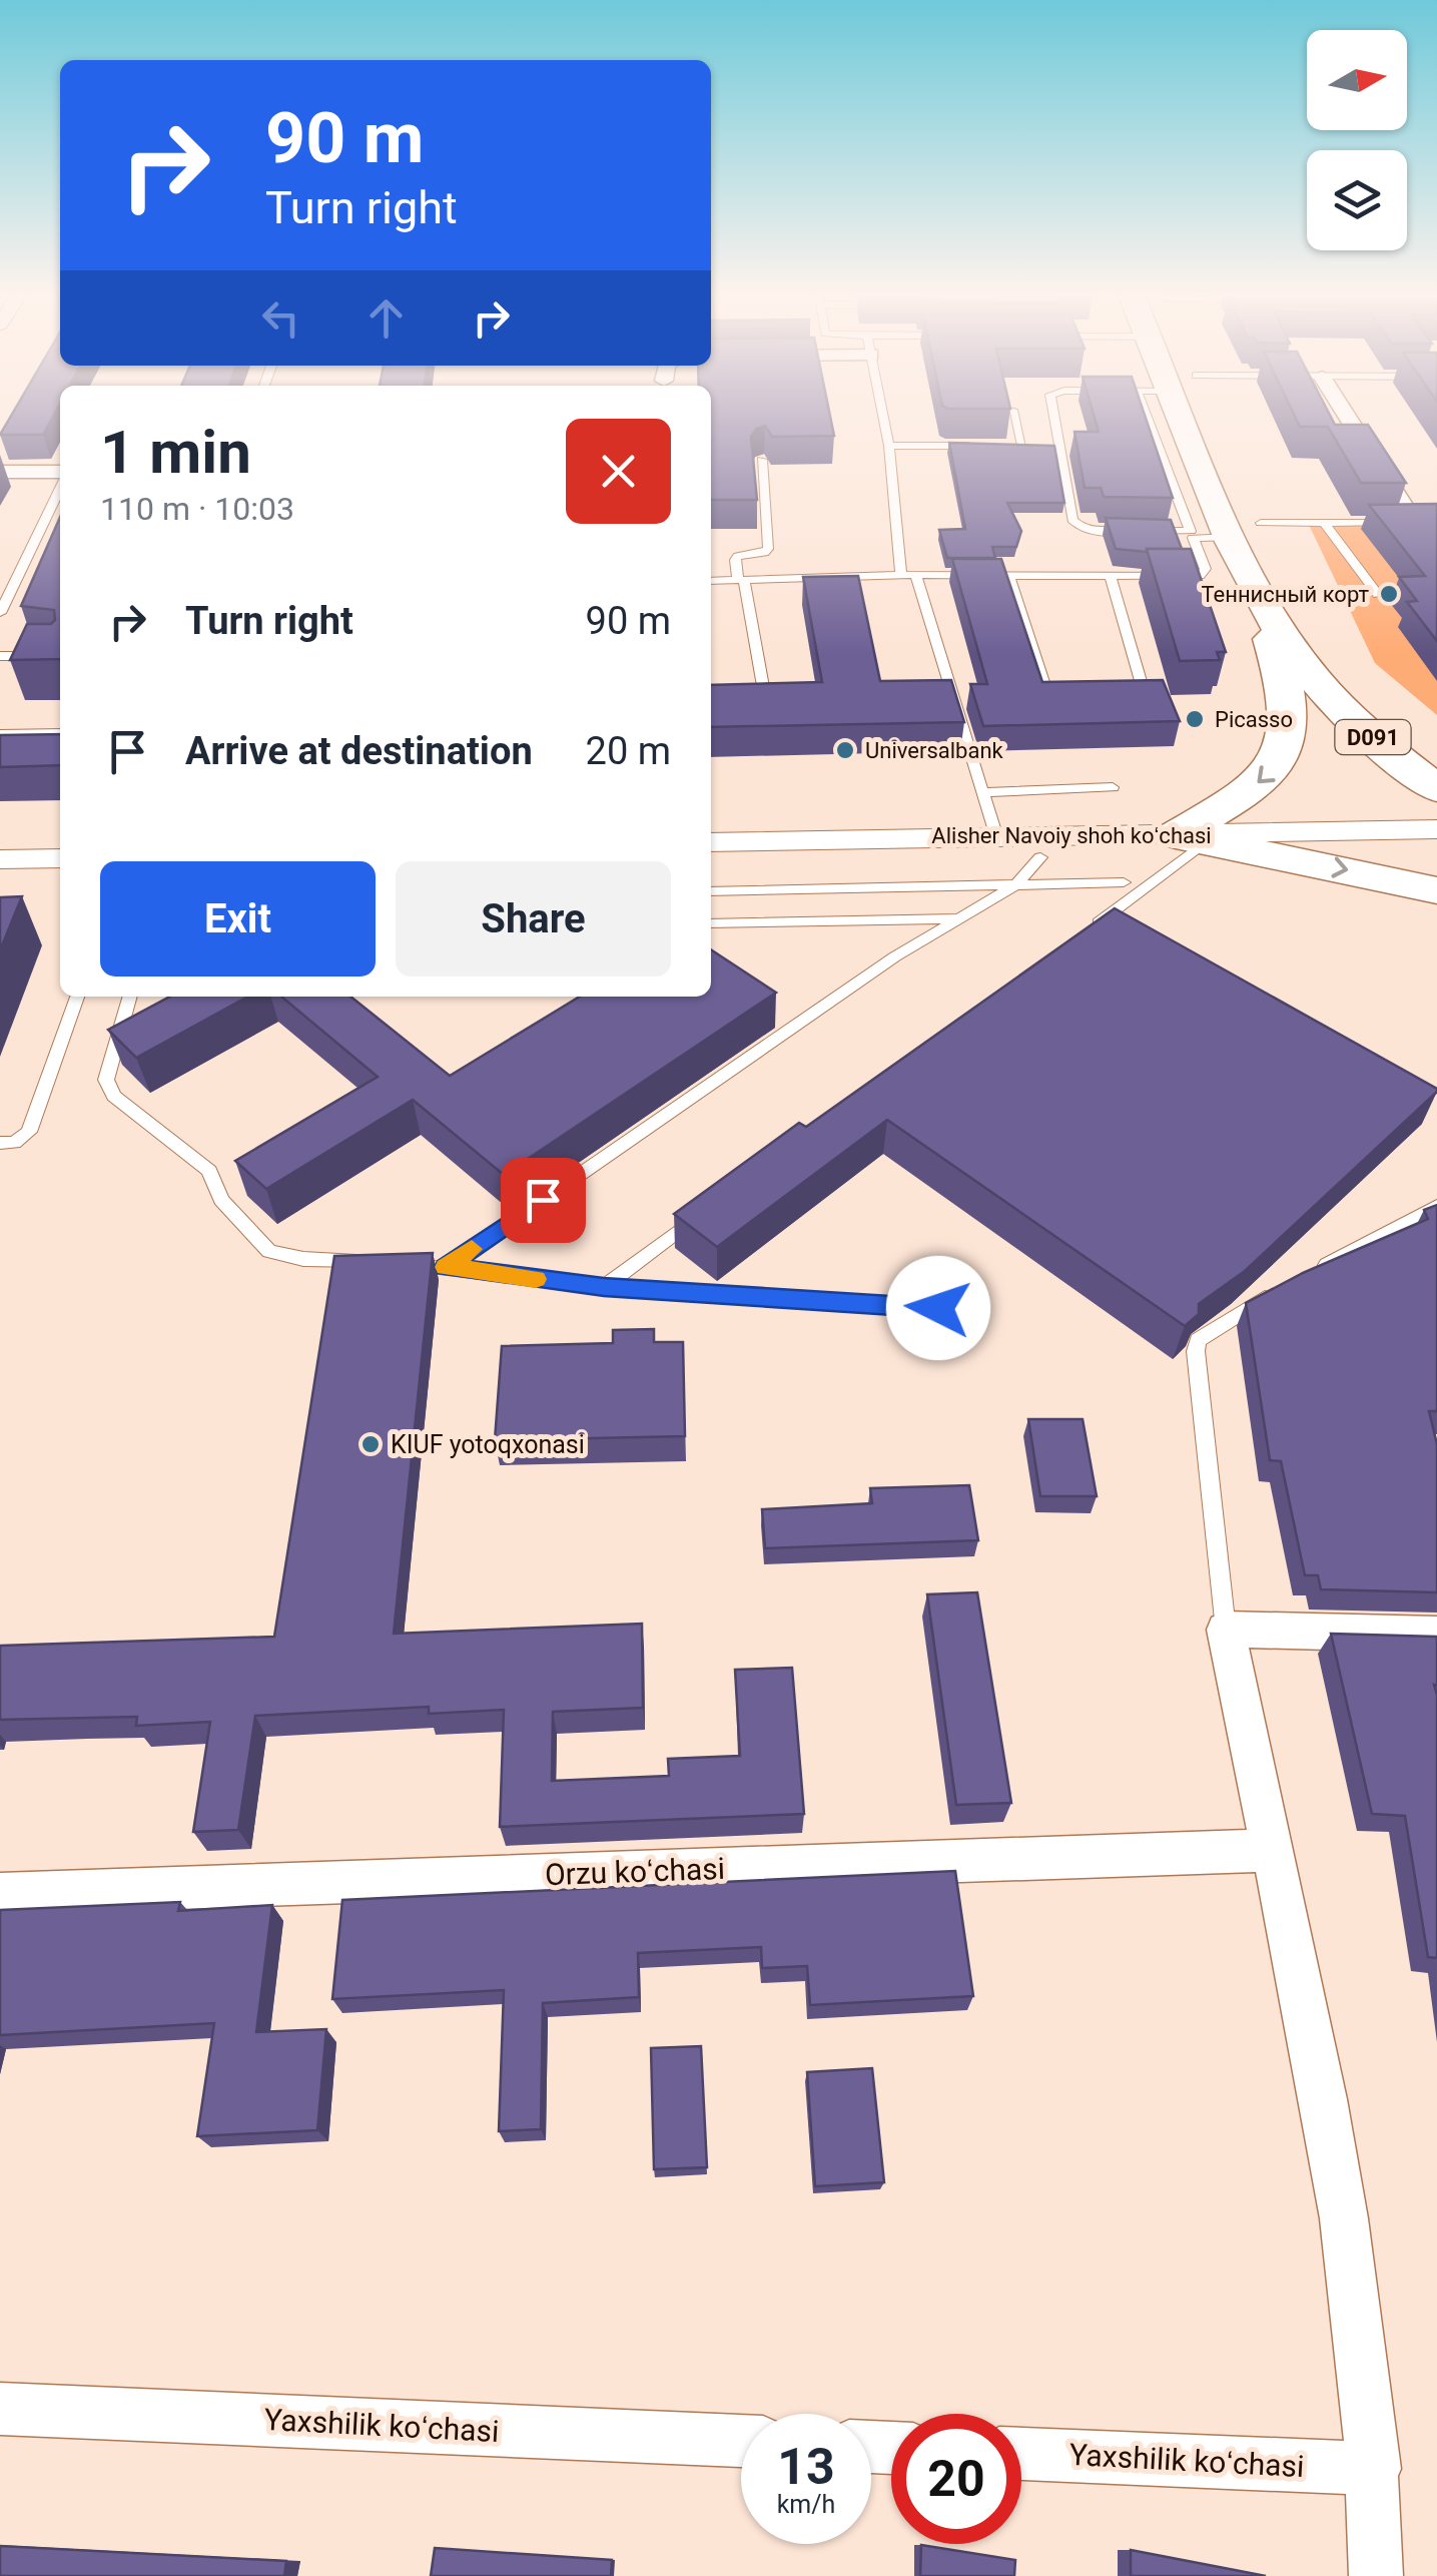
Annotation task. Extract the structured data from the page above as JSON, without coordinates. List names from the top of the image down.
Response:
{
  "streets": {
    "highway": ["D091"],
    "street": ["Alisher Navoiy shoh koʻchasi", "Orzu koʻchasi", "Yaxshilik koʻchasi"]
  },
  "places": [
    "Теннисный корт",
    "Picasso",
    "Universalbank",
    "KIUF yotoqxonasi"
  ],
  "north": "right",
  "page": {
    "turn": ["90 m", "Turn right"],
    "heading": ["1 min", "110 m · 10:03"],
    "list": [
      {
        "name": "Turn right",
        "value": "90 m"
      },
      {
        "name": "Arrive at destination",
        "value": "20 m"
      }
    ],
    "buttons": ["Exit", "Share"],
    "speed": "13 km/h",
    "limit": "20"
  }
}
